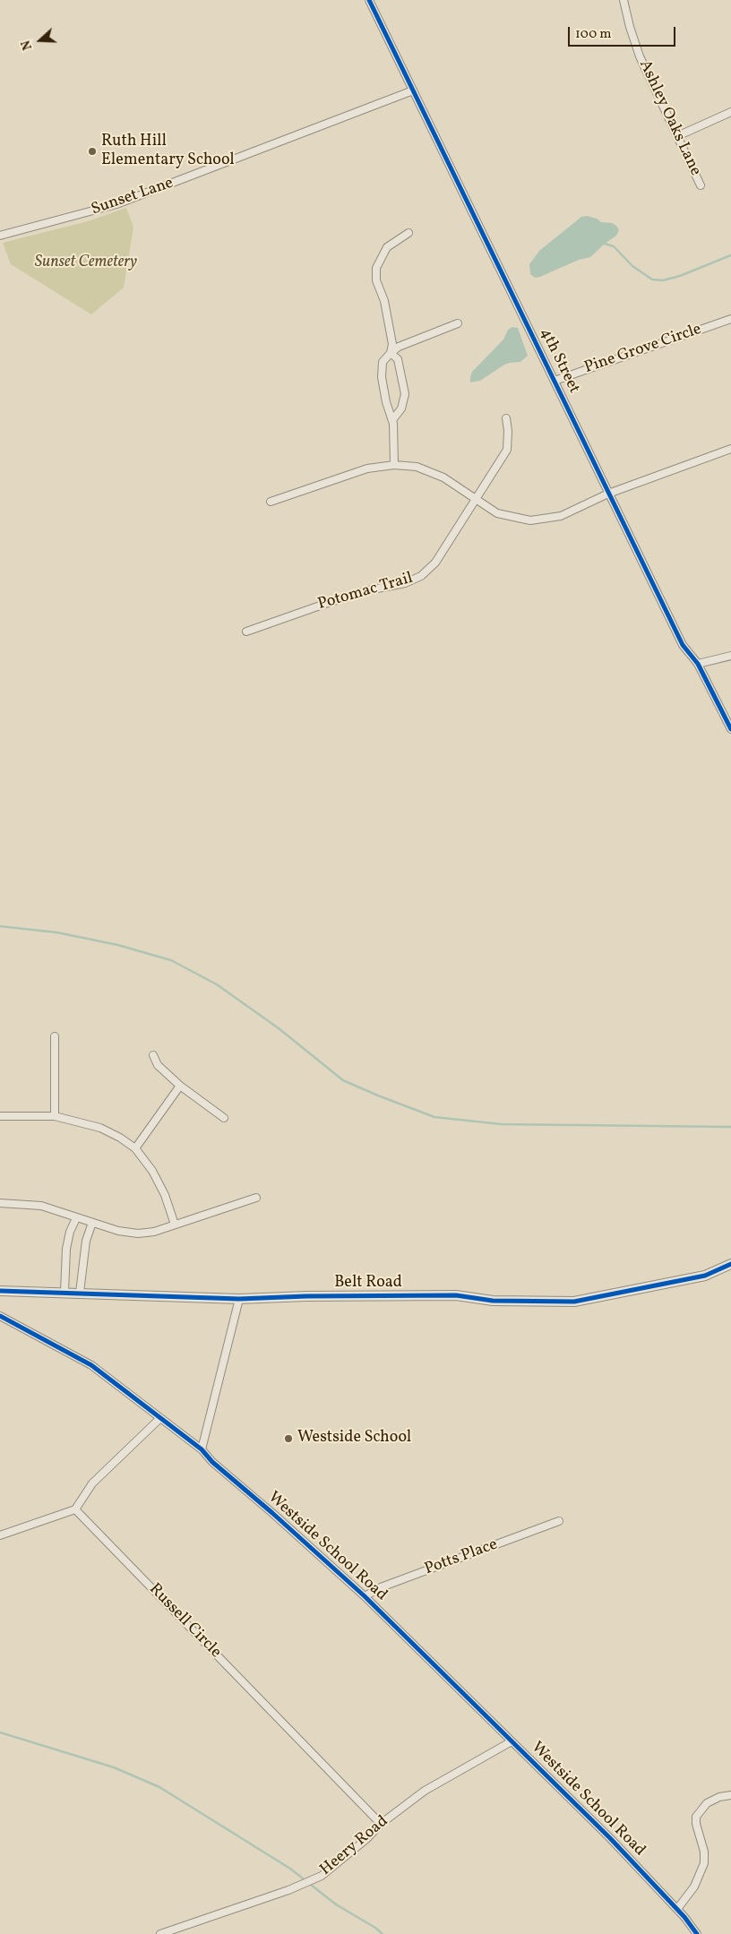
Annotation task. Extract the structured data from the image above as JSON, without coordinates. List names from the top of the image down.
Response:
{
  "streets": {
    "street": [
      "Ashley Oaks Lane",
      "Sunset Lane",
      "Pine Grove Circle",
      "4th Street",
      "Potomac Trail",
      "Belt Road",
      "Westside School Road",
      "Potts Place",
      "Russell Circle",
      "Heery Road"
    ]
  },
  "crossings": [
    ["Sunset Lane", "4th Street"],
    ["Pine Grove Circle", "4th Street"],
    ["Westside School Road", "Potts Place"],
    ["Westside School Road", "Heery Road"],
    ["Russell Circle", "Heery Road"]
  ],
  "parks": ["Sunset Cemetery"],
  "places": ["Ruth Hill Elementary School", "Westside School"],
  "scale_bar": "100 m",
  "north": "left"
}
